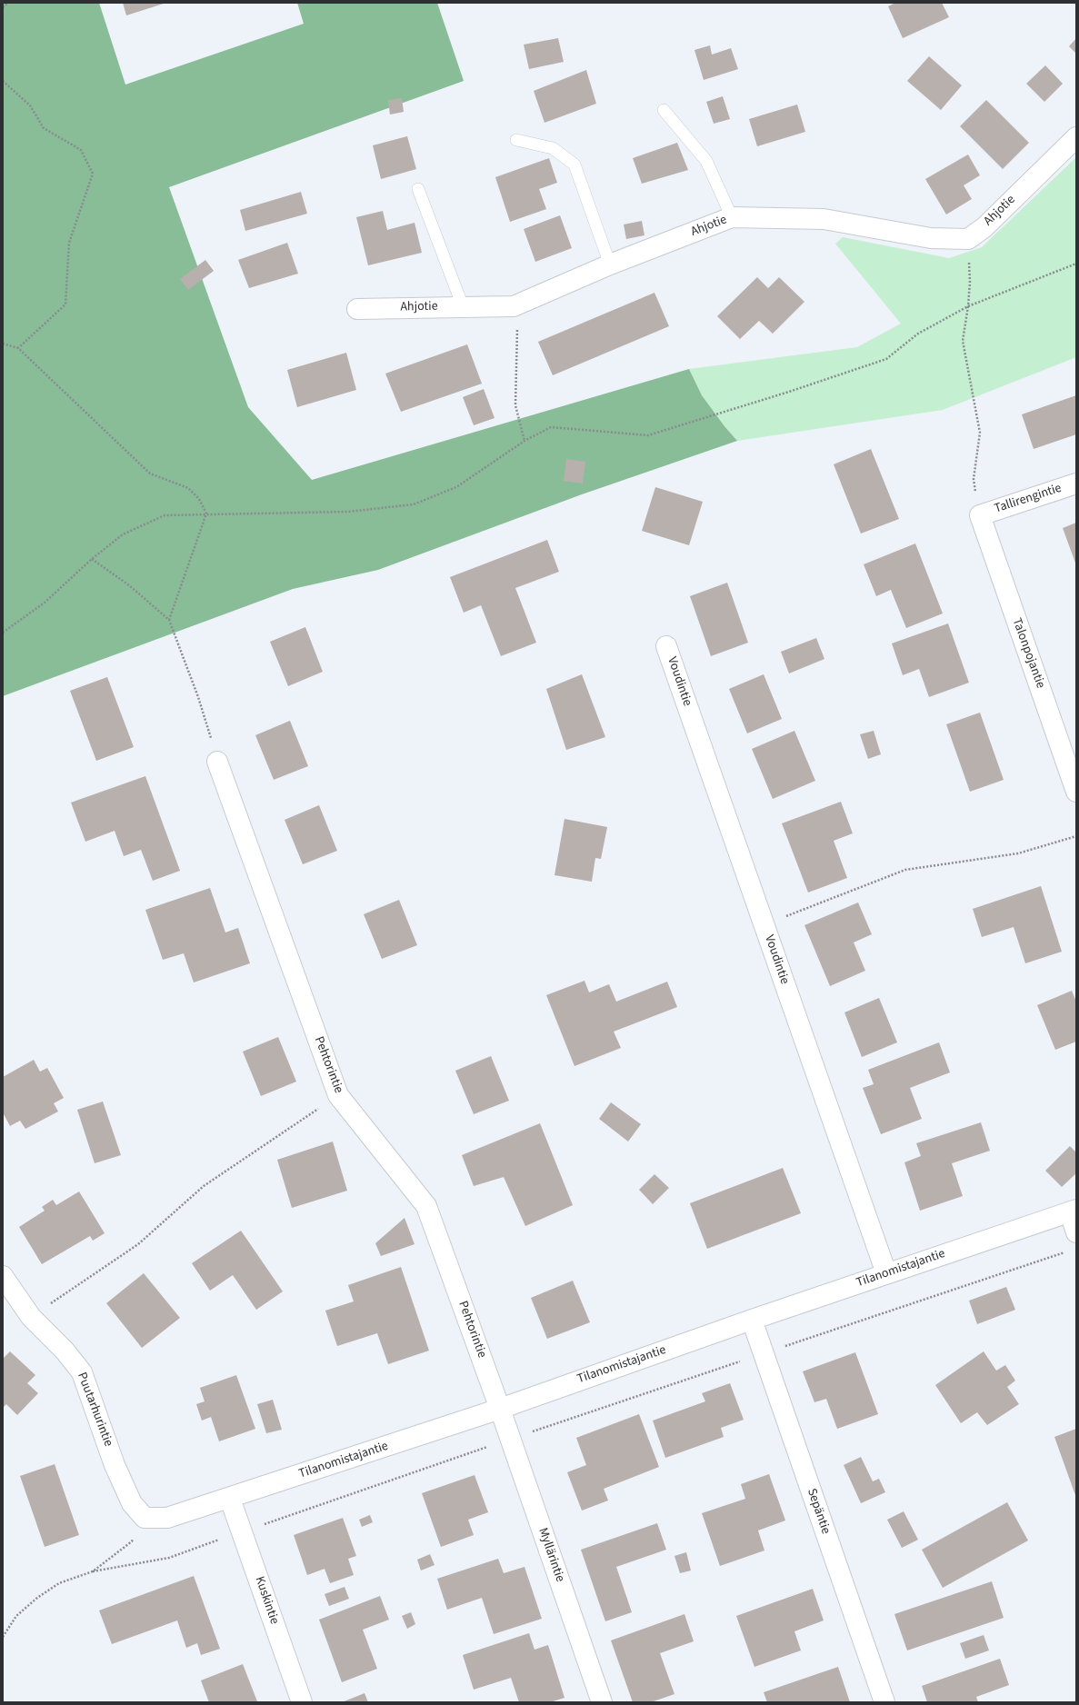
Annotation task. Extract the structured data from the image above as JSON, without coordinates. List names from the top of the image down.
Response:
{
  "streets": {
    "street": [
      "Ahjotie",
      "Tallirengintie",
      "Talonpojantie",
      "Voudintie",
      "Pehtorintie",
      "Tilanomistajantie",
      "Puutarhurintie",
      "Sepäntie",
      "Myllärintie",
      "Kuskintie"
    ]
  },
  "crossings": [
    ["Tallirengintie", "Talonpojantie"],
    ["Voudintie", "Tilanomistajantie"],
    ["Pehtorintie", "Tilanomistajantie"],
    ["Pehtorintie", "Myllärintie"],
    ["Tilanomistajantie", "Puutarhurintie"],
    ["Tilanomistajantie", "Sepäntie"],
    ["Tilanomistajantie", "Myllärintie"],
    ["Tilanomistajantie", "Kuskintie"]
  ]
}
